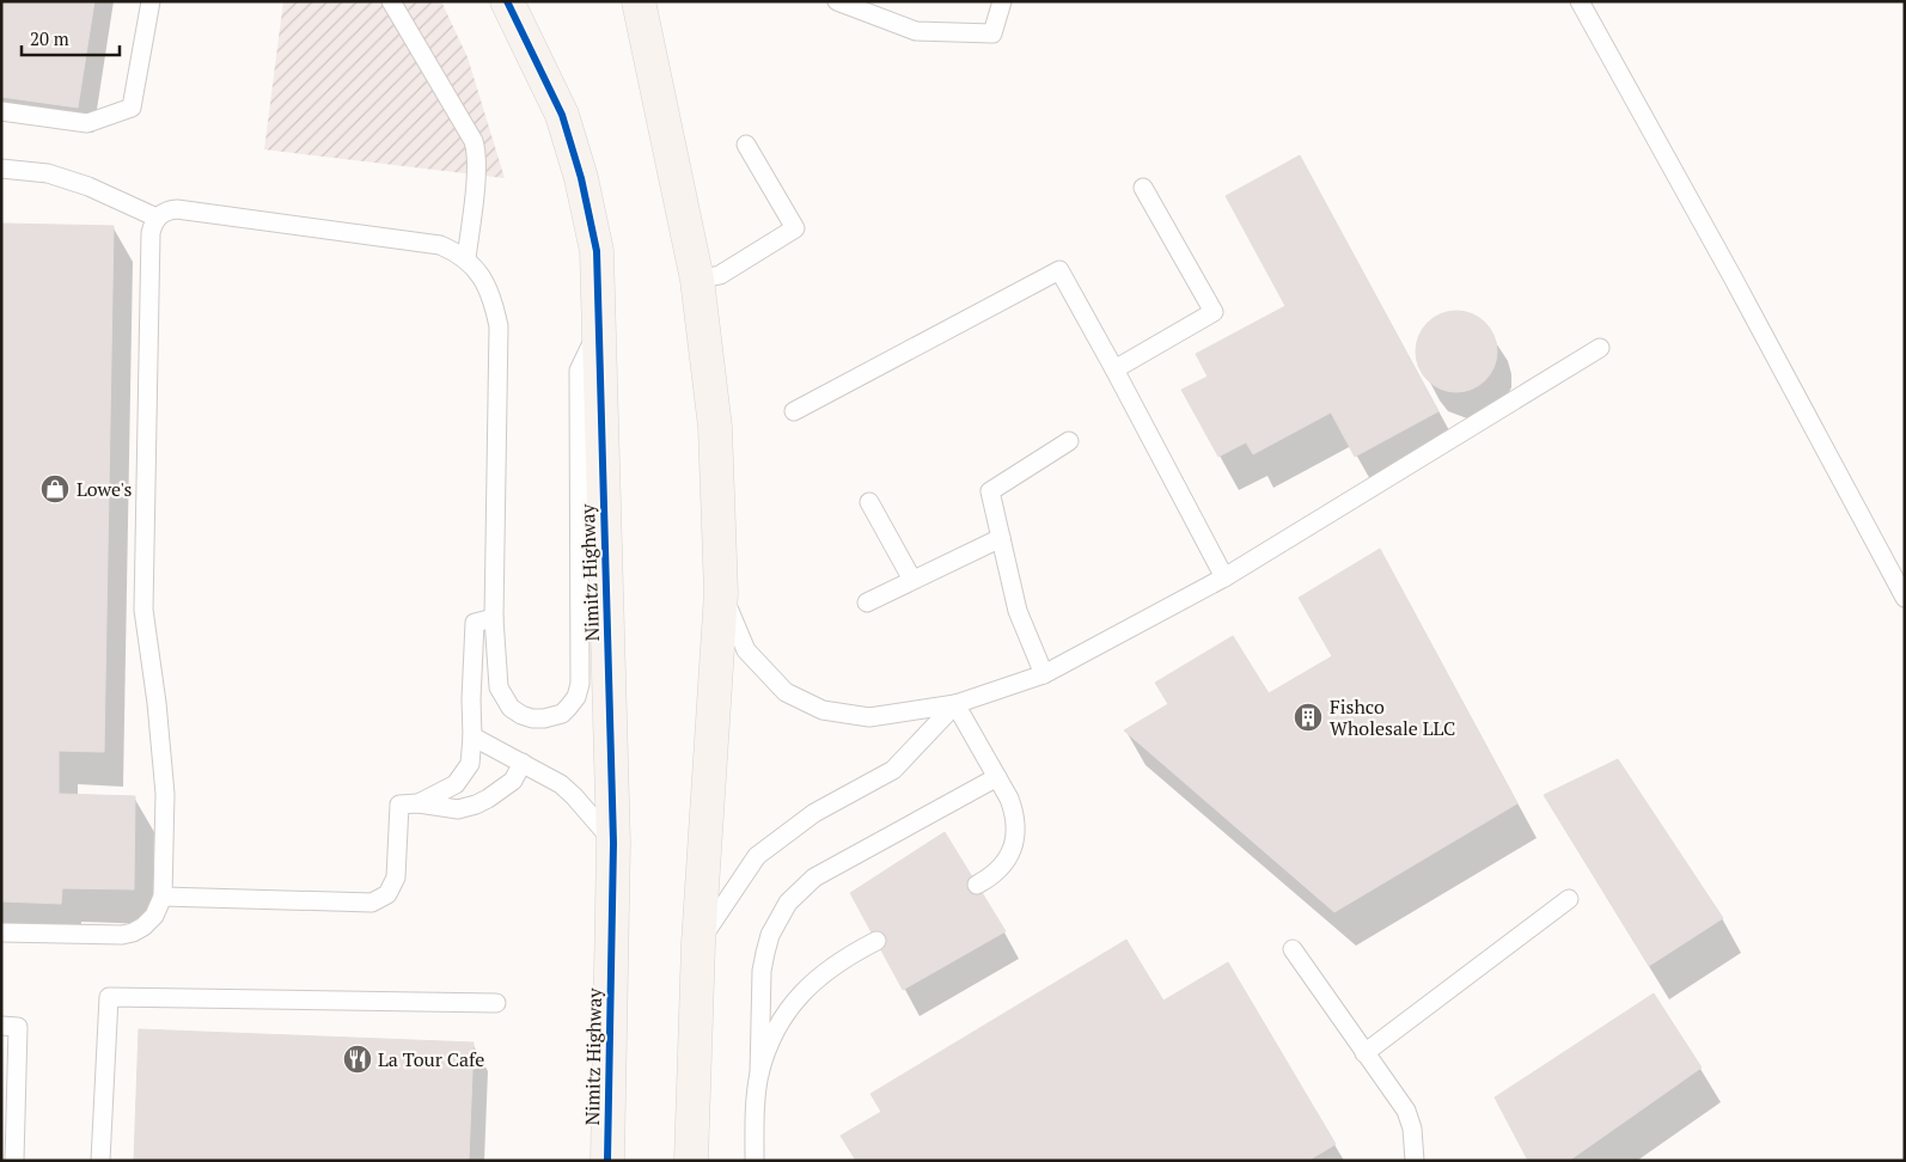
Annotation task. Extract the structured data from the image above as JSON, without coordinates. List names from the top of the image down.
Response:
{
  "streets": {
    "main road": ["Nimitz Highway"]
  },
  "places": {
    "shop": ["Lowe's"],
    "building": ["Fishco Wholesale LLC"],
    "restaurant": ["La Tour Cafe"]
  },
  "scale_bar": "20 m"
}
